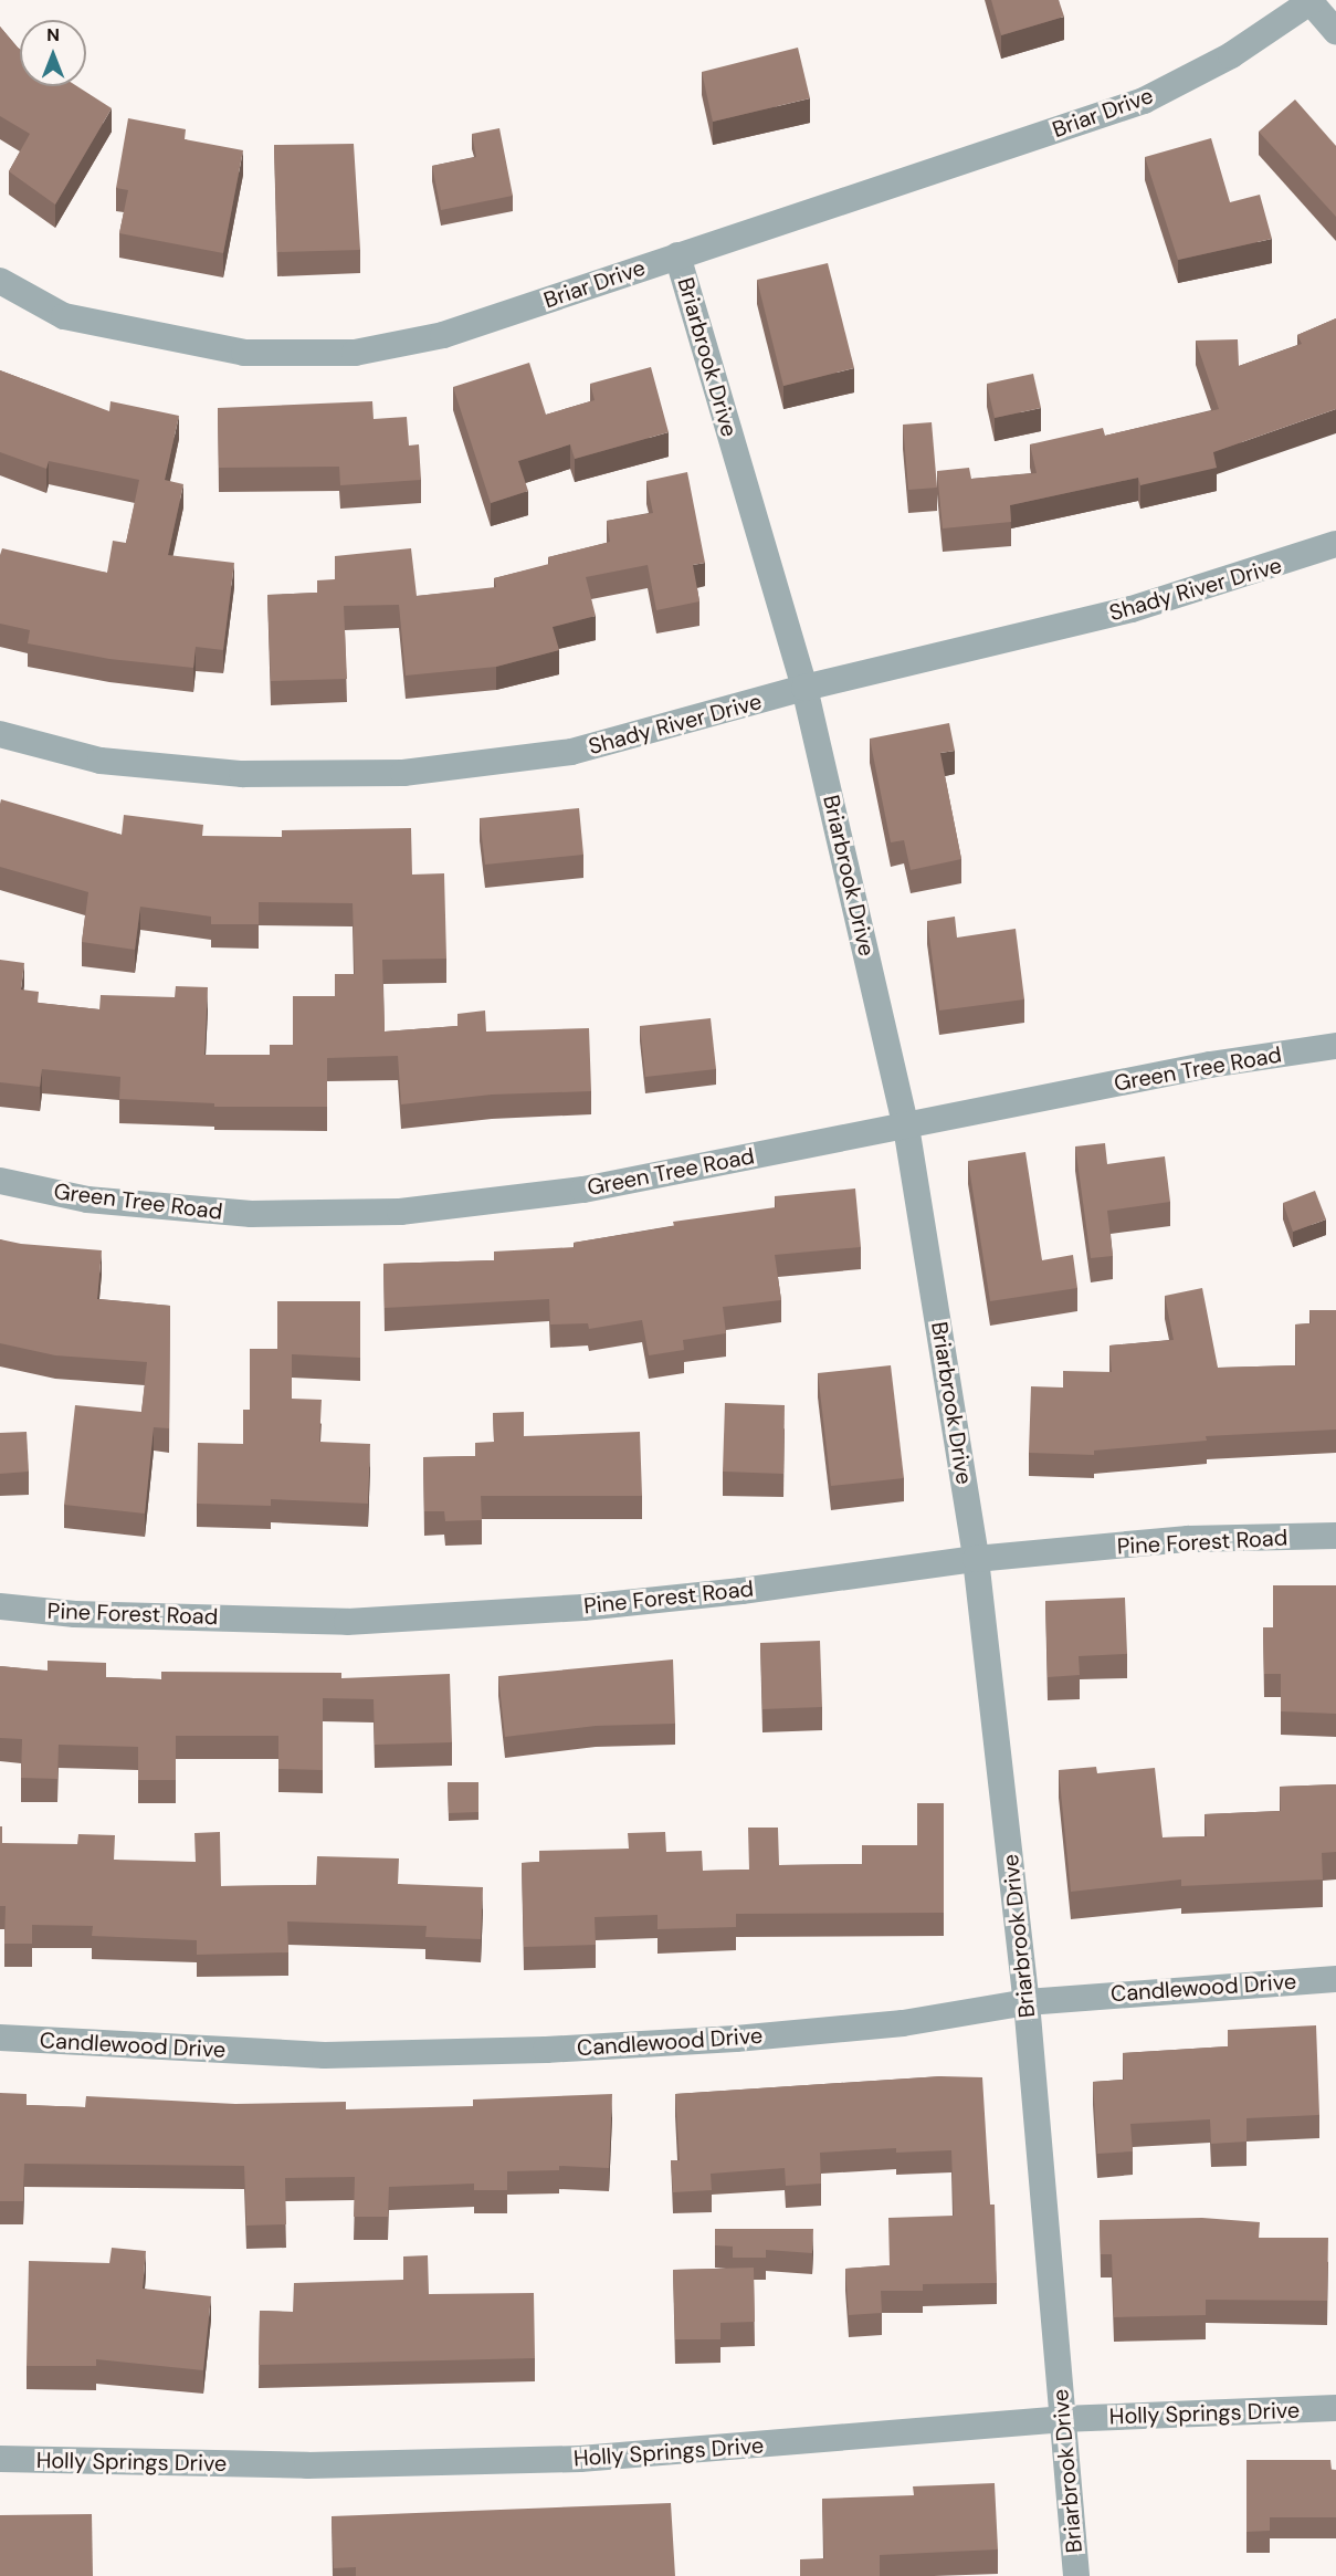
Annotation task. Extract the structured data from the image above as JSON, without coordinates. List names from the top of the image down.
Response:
{
  "streets": {
    "street": [
      "Briar Drive",
      "Briarbrook Drive",
      "Shady River Drive",
      "Green Tree Road",
      "Pine Forest Road",
      "Candlewood Drive",
      "Holly Springs Drive"
    ]
  },
  "crossings": [
    ["Briar Drive", "Briarbrook Drive"],
    ["Briarbrook Drive", "Shady River Drive"],
    ["Briarbrook Drive", "Green Tree Road"],
    ["Briarbrook Drive", "Pine Forest Road"],
    ["Briarbrook Drive", "Candlewood Drive"],
    ["Briarbrook Drive", "Holly Springs Drive"]
  ],
  "north": "top"
}
